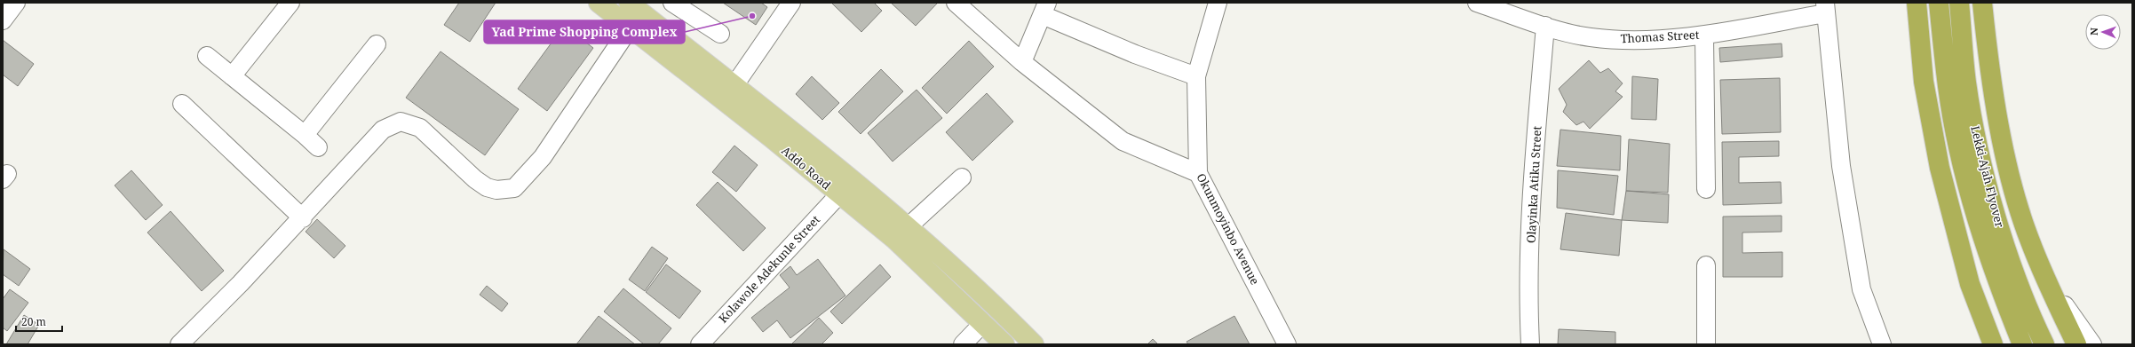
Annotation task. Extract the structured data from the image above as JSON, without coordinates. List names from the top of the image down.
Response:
{
  "streets": {
    "highway": ["Lekki-Ajah Flyover"],
    "main road": ["Addo Road"],
    "street": [
      "Thomas Street",
      "Olayinka Atiku Street",
      "Okunmoyinbo Avenue",
      "Kolawole Adekunle Street"
    ]
  },
  "crossings": [
    ["Thomas Street", "Olayinka Atiku Street"],
    ["Addo Road", "Kolawole Adekunle Street"]
  ],
  "places": ["Yad Prime Shopping Complex"],
  "scale_bar": "20 m",
  "north": "left"
}
